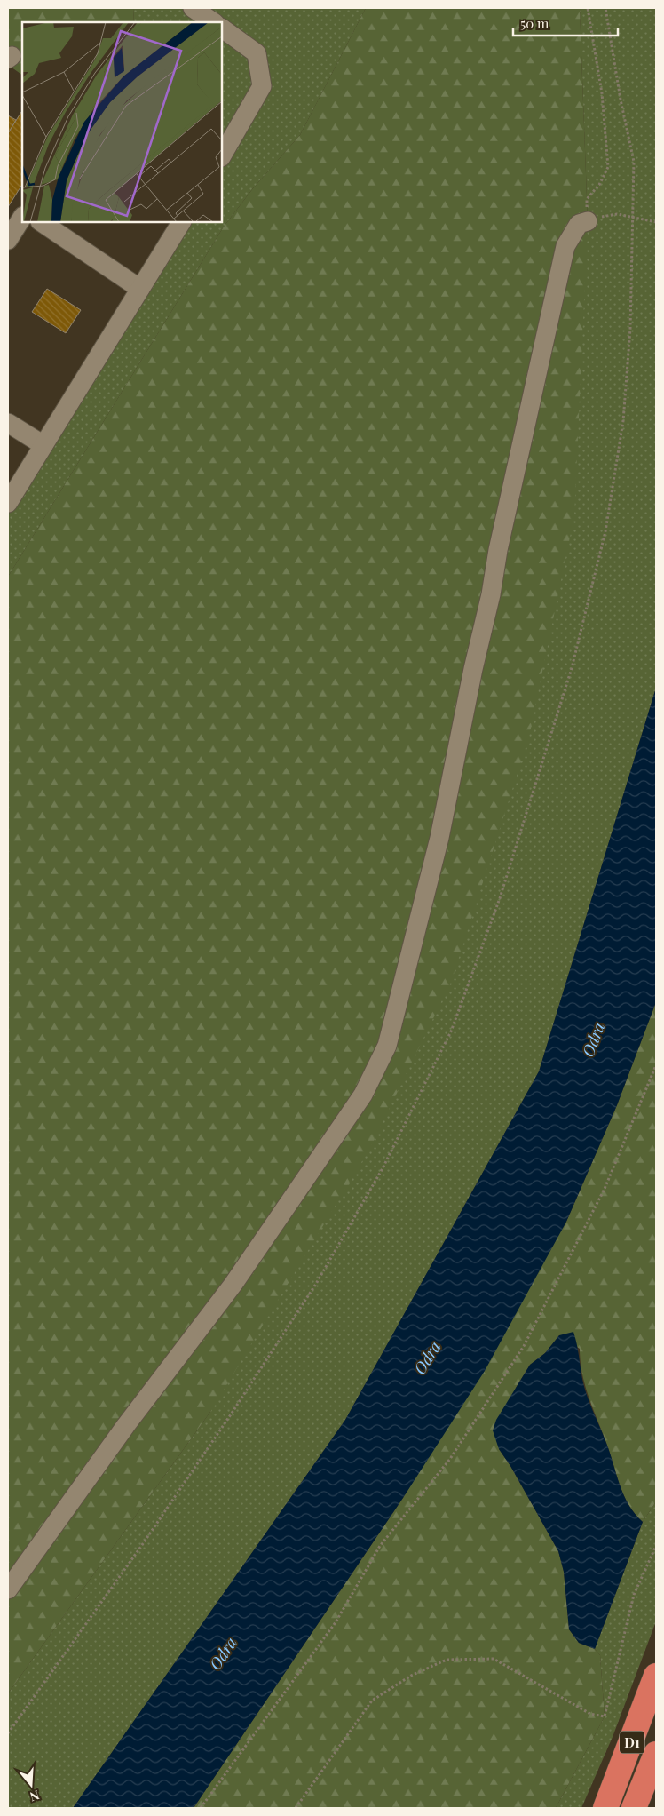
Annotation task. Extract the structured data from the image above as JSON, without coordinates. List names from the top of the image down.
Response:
{
  "streets": {
    "highway": ["D1"]
  },
  "water": ["Odra"],
  "scale_bar": "50 m",
  "north": "bottom"
}
